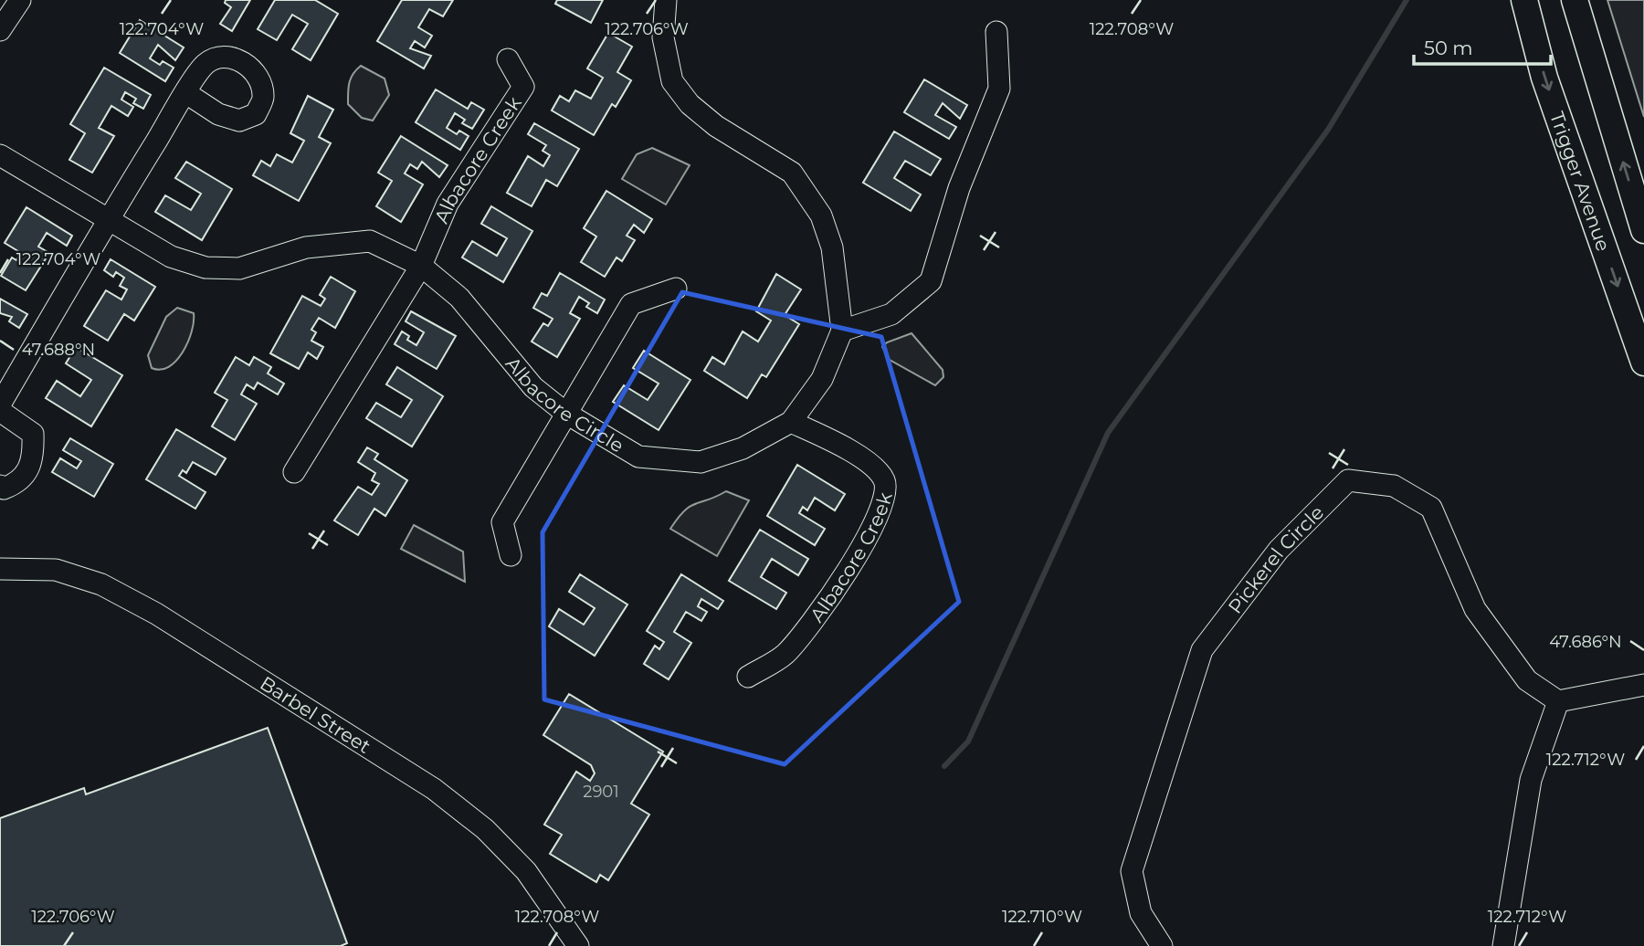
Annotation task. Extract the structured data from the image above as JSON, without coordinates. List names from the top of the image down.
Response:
{
  "streets": {
    "main road": ["Trigger Avenue"],
    "street": [
      "Albacore Creek",
      "Albacore Circle",
      "Pickerel Circle",
      "Barbel Street"
    ]
  },
  "crossings": [
    ["Albacore Creek", "Albacore Circle"]
  ],
  "house_numbers": ["2901"],
  "scale_bar": "50 m",
  "coordinates": [
    "122.704°W",
    "122.706°W",
    "122.708°W",
    "47.688°N",
    "47.686°N",
    "122.712°W",
    "122.710°W"
  ]
}
